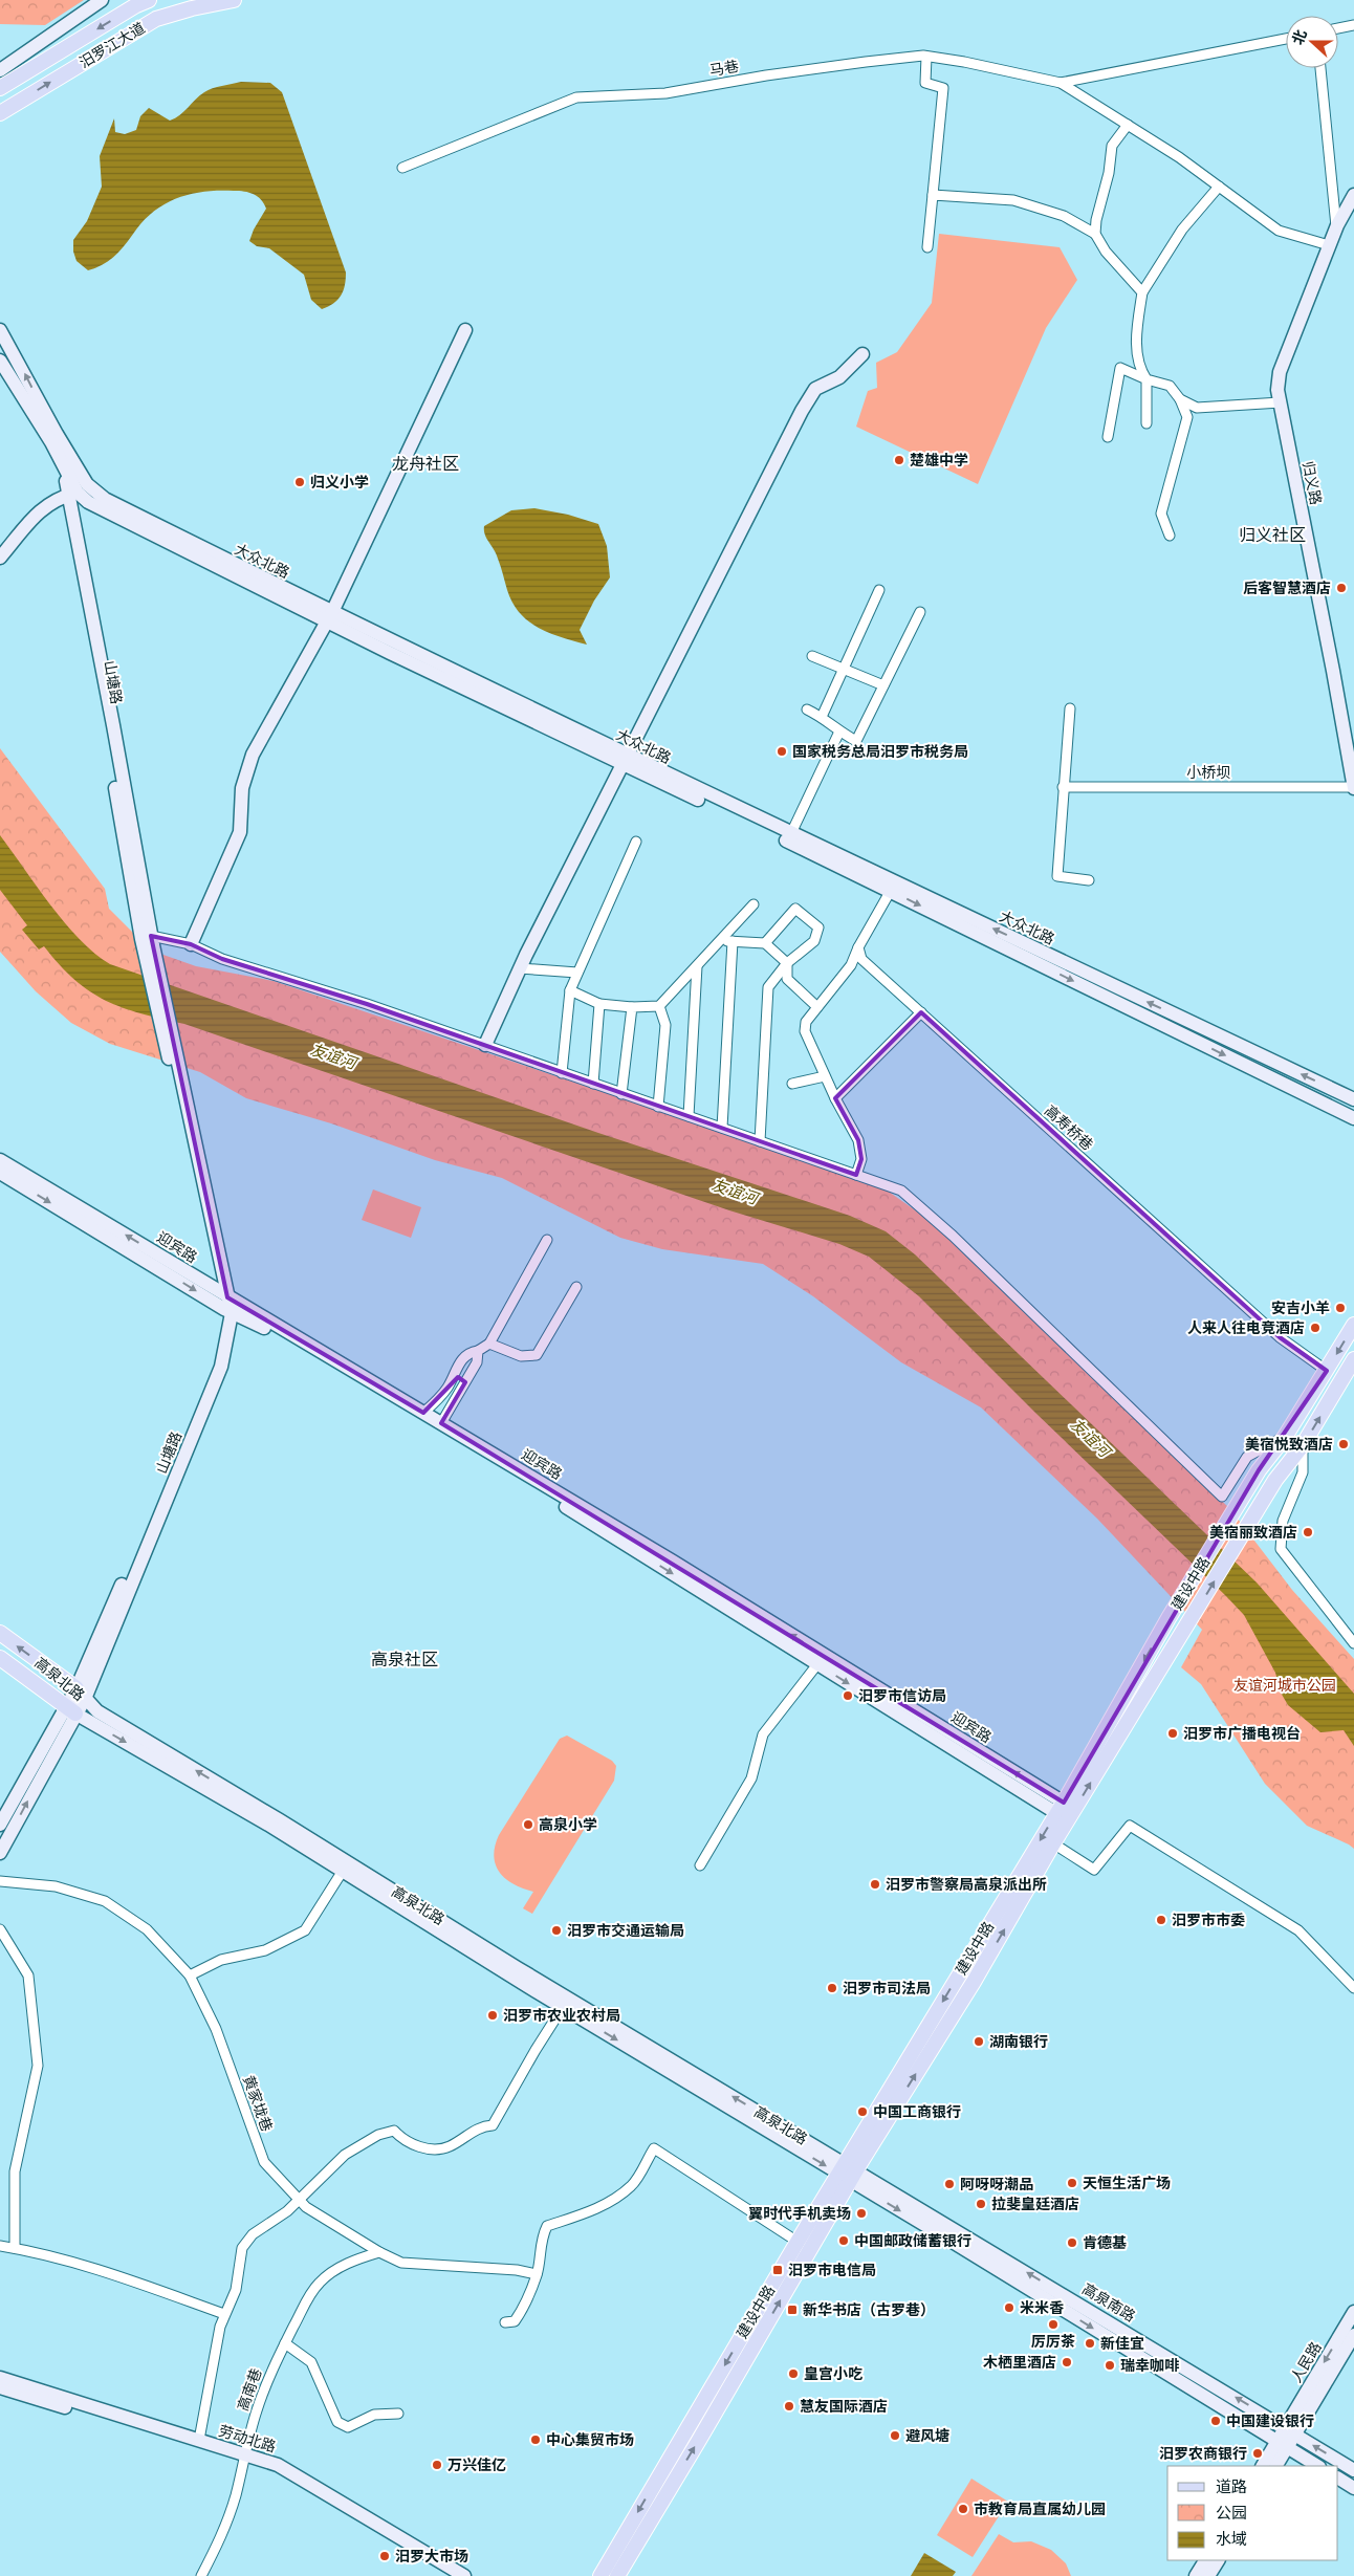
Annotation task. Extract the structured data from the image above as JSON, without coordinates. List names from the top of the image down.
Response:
{
  "streets": {
    "main road": [
      "汨罗江大道",
      "归义路",
      "大众北路",
      "山塘路",
      "迎宾路",
      "建设中路",
      "高泉北路",
      "高泉南路",
      "人民路",
      "劳动北路"
    ],
    "street": [
      "马巷",
      "小桥坝",
      "高寿桥巷",
      "黄家垅巷",
      "高南巷"
    ]
  },
  "crossings": [
    ["归义路", "小桥坝"],
    ["大众北路", "山塘路"],
    ["山塘路", "迎宾路"],
    ["山塘路", "高泉北路"],
    ["高寿桥巷", "建设中路"],
    ["迎宾路", "建设中路"],
    ["建设中路", "高泉北路"],
    ["建设中路", "高泉南路"],
    ["高泉北路", "高泉南路"],
    ["黄家垅巷", "高南巷"],
    ["高泉南路", "人民路"],
    ["高南巷", "劳动北路"]
  ],
  "districts": ["龙舟社区", "归义社区", "高泉社区"],
  "water": ["友谊河"],
  "parks": ["友谊河城市公园"],
  "places": {
    "other": [
      "楚雄中学",
      "归义小学",
      "后客智慧酒店",
      "国家税务总局汨罗市税务局",
      "安吉小羊",
      "人来人往电竞酒店",
      "美宿悦致酒店",
      "美宿丽致酒店",
      "汨罗市信访局",
      "汨罗市广播电视台",
      "高泉小学",
      "汨罗市警察局高泉派出所",
      "汨罗市市委",
      "汨罗市交通运输局",
      "汨罗市司法局",
      "汨罗市农业农村局",
      "湖南银行",
      "中国工商银行",
      "天恒生活广场",
      "阿呀呀潮品",
      "拉斐皇廷酒店",
      "翼时代手机卖场",
      "中国邮政储蓄银行",
      "肯德基",
      "米米香",
      "厉厉茶",
      "新佳宜",
      "木栖里酒店",
      "瑞幸咖啡",
      "皇宫小吃",
      "慧友国际酒店",
      "中国建设银行",
      "避风塘",
      "中心集贸市场",
      "汨罗农商银行",
      "万兴佳亿",
      "市教育局直属幼儿园",
      "汨罗大市场"
    ],
    "transit": ["汨罗市电信局", "新华书店（古罗巷）"]
  },
  "legend": ["道路", "公园", "水域"],
  "north": "left"
}
